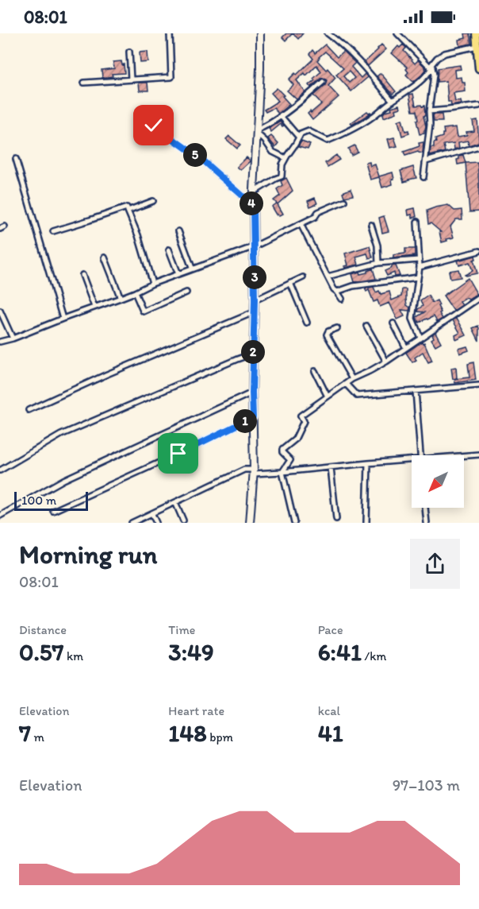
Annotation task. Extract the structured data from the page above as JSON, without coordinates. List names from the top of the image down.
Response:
{
  "scale_bar": "100 m",
  "north": "bottom left",
  "page": {
    "status": "08:01",
    "pins": [
      "5",
      "4",
      "3",
      "2",
      "1"
    ],
    "scale": "100 m",
    "heading": ["Morning run", "08:01"],
    "stats": [
      ["Distance", "0.57 km"],
      ["Time", "3:49"],
      ["Pace", "6:41 /km"],
      ["Elevation", "7 m"],
      ["Heart rate", "148 bpm"],
      ["kcal", "41"]
    ],
    "chart": ["Elevation", "97–103 m"]
  }
}
